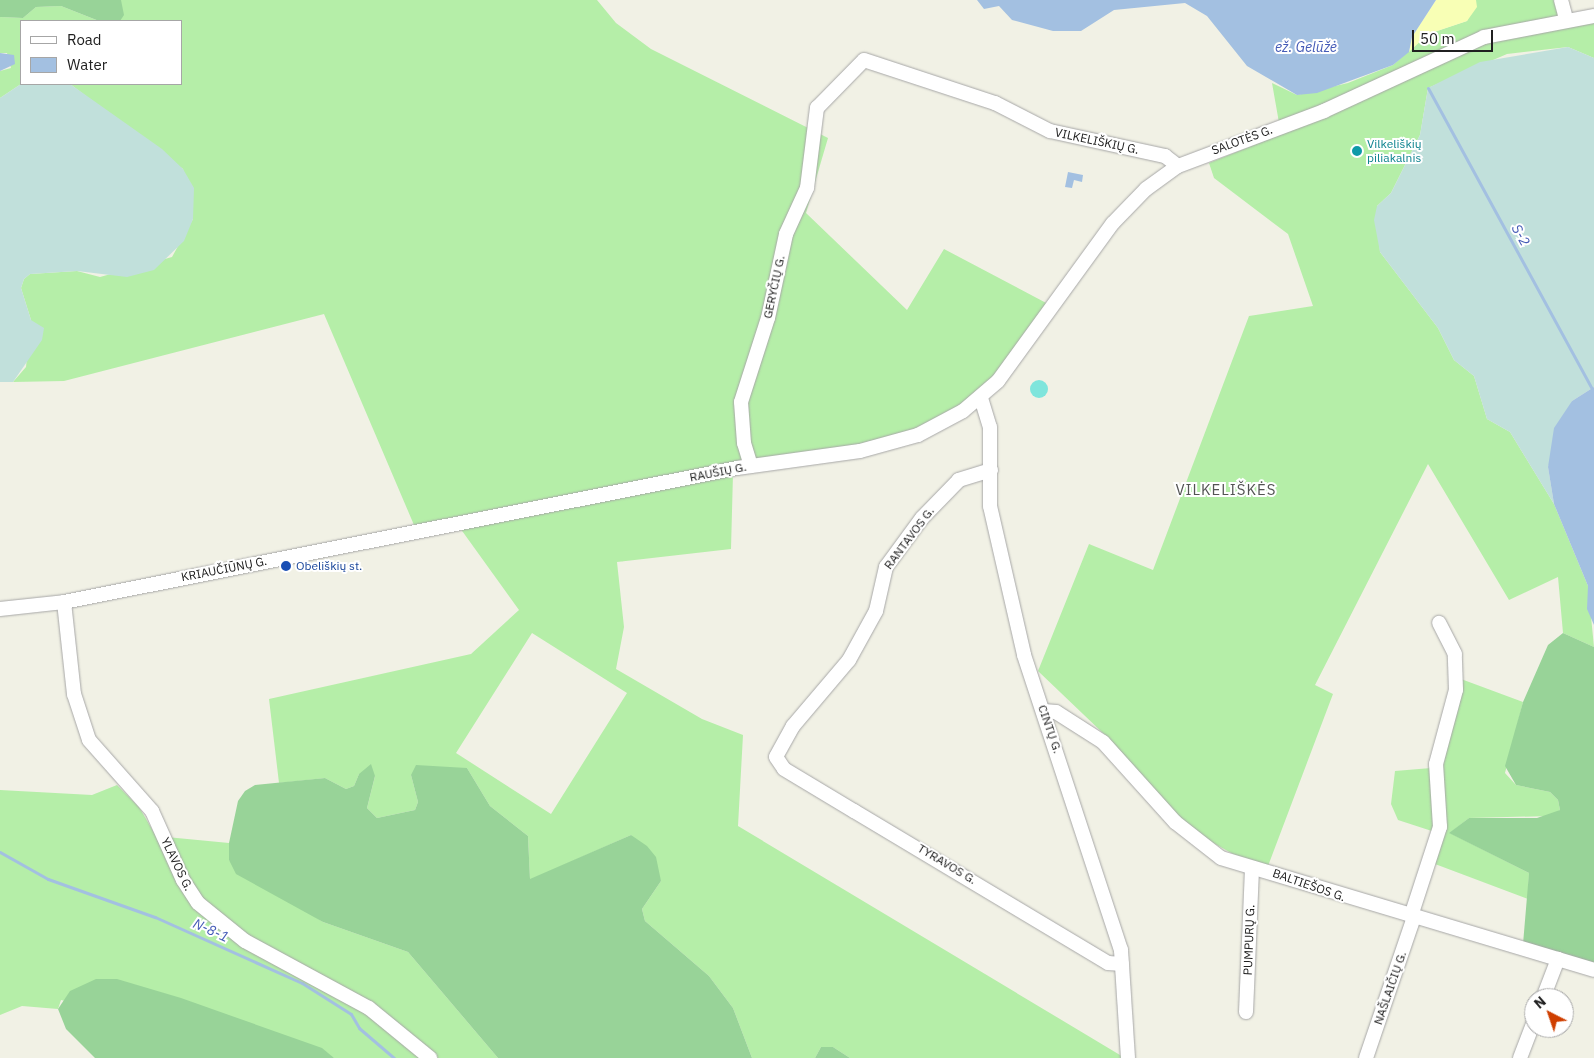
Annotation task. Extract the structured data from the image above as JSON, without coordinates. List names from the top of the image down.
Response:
{
  "streets": {
    "street": [
      "SALOTĖS G.",
      "VILKELIŠKIŲ G.",
      "GERYČIŲ G.",
      "RAUŠIŲ G.",
      "RANTAVOS G.",
      "KRIAUČIŪNŲ G.",
      "CINTŲ G.",
      "YLAVOS G.",
      "TYRAVOS G.",
      "BALTIEŠOS G.",
      "PUMPURŲ G.",
      "NAŠLAIČIŲ G."
    ]
  },
  "crossings": [
    ["SALOTĖS G.", "VILKELIŠKIŲ G."],
    ["SALOTĖS G.", "RAUŠIŲ G."],
    ["SALOTĖS G.", "CINTŲ G."],
    ["VILKELIŠKIŲ G.", "GERYČIŲ G."],
    ["GERYČIŲ G.", "RAUŠIŲ G."],
    ["RAUŠIŲ G.", "KRIAUČIŪNŲ G."],
    ["RAUŠIŲ G.", "CINTŲ G."],
    ["RANTAVOS G.", "CINTŲ G."],
    ["RANTAVOS G.", "TYRAVOS G."],
    ["KRIAUČIŪNŲ G.", "YLAVOS G."],
    ["CINTŲ G.", "TYRAVOS G."],
    ["CINTŲ G.", "BALTIEŠOS G."],
    ["BALTIEŠOS G.", "PUMPURŲ G."],
    ["BALTIEŠOS G.", "NAŠLAIČIŲ G."]
  ],
  "districts": ["VILKELIŠKĖS"],
  "water": ["ež. Gelūžė", "S-2", "N-8-1"],
  "places": ["Vilkeliškių piliakalnis", "Obeliškių st."],
  "legend": ["Road", "Water"],
  "scale_bar": "50 m",
  "north": "top left"
}
